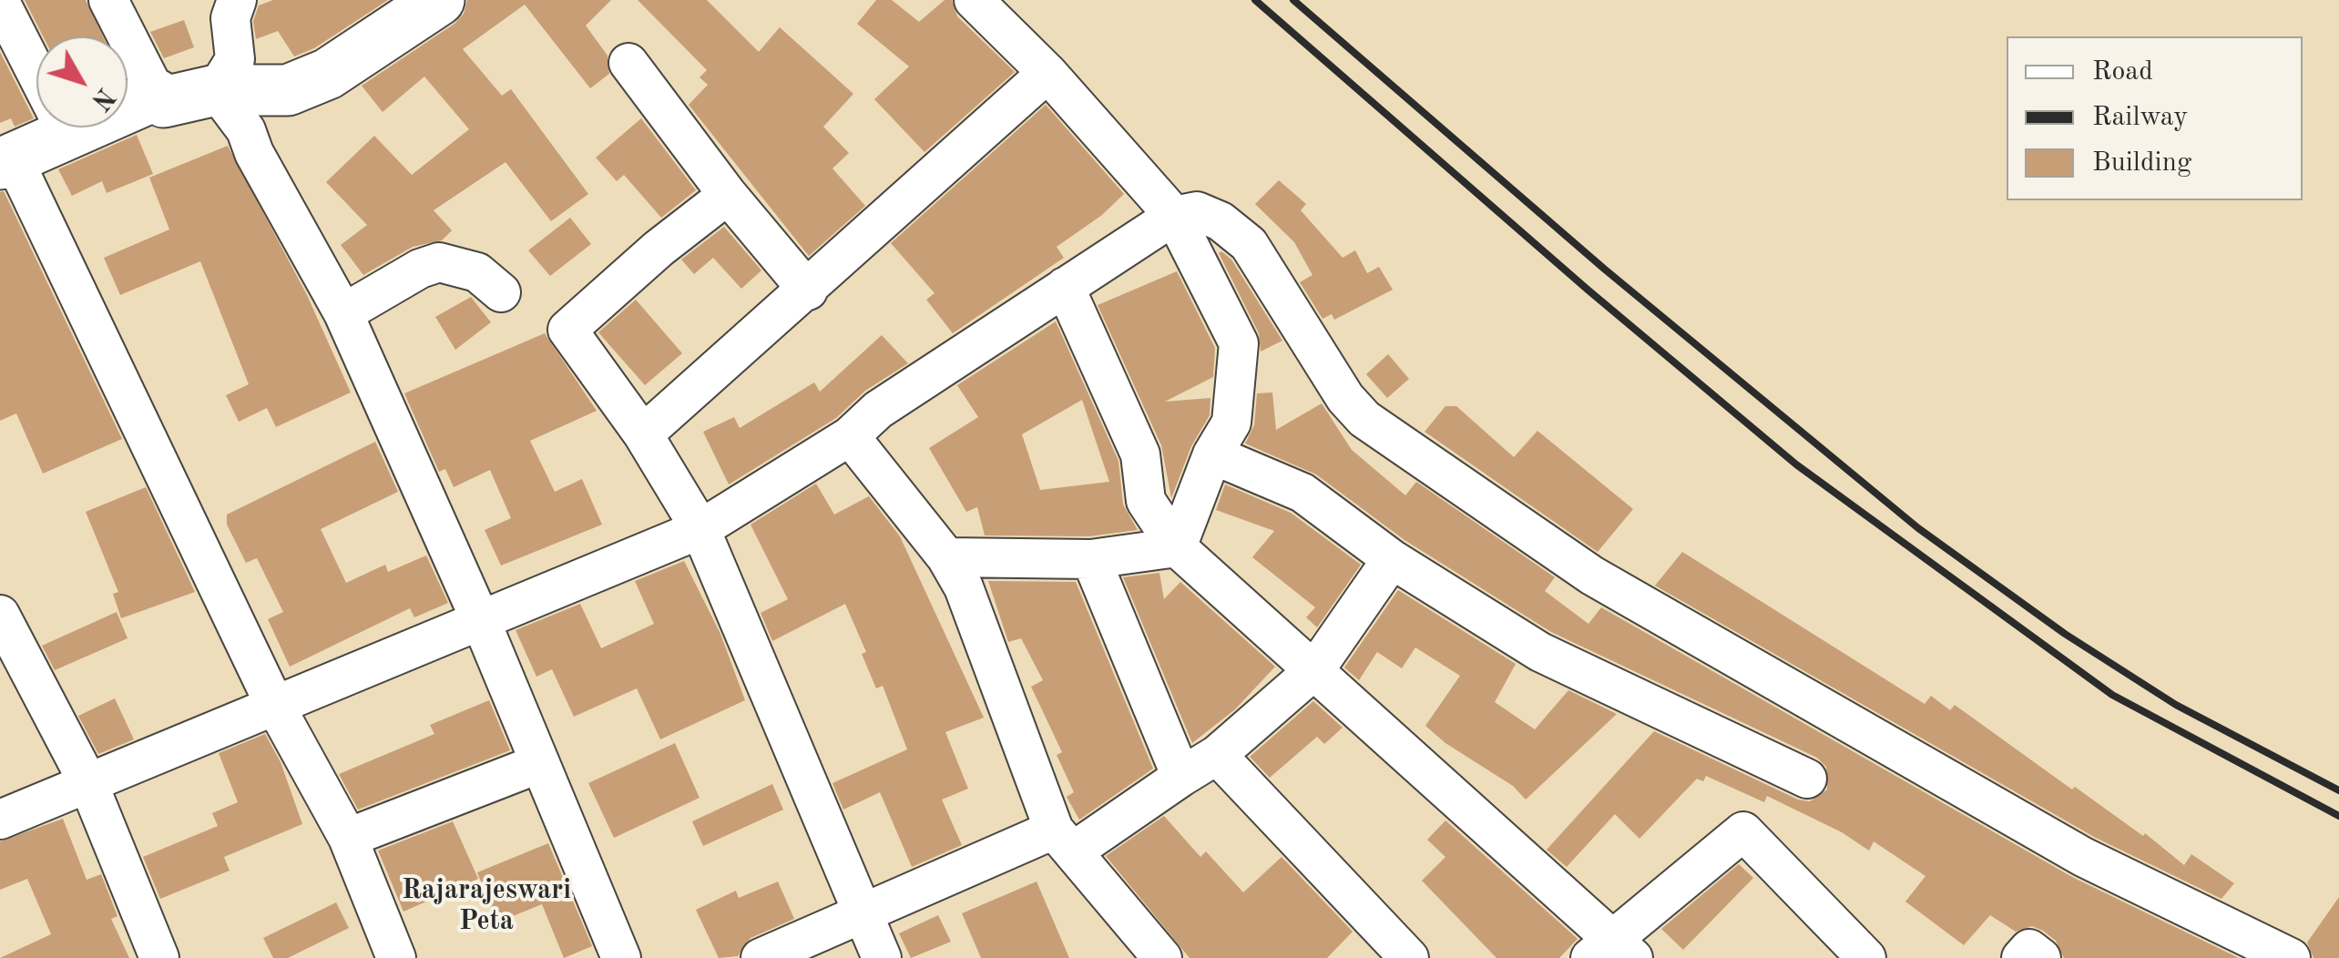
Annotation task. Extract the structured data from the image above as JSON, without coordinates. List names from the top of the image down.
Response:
{
  "districts": ["Rajarajeswari Peta"],
  "legend": ["Road", "Railway", "Building"],
  "north": "bottom right"
}
